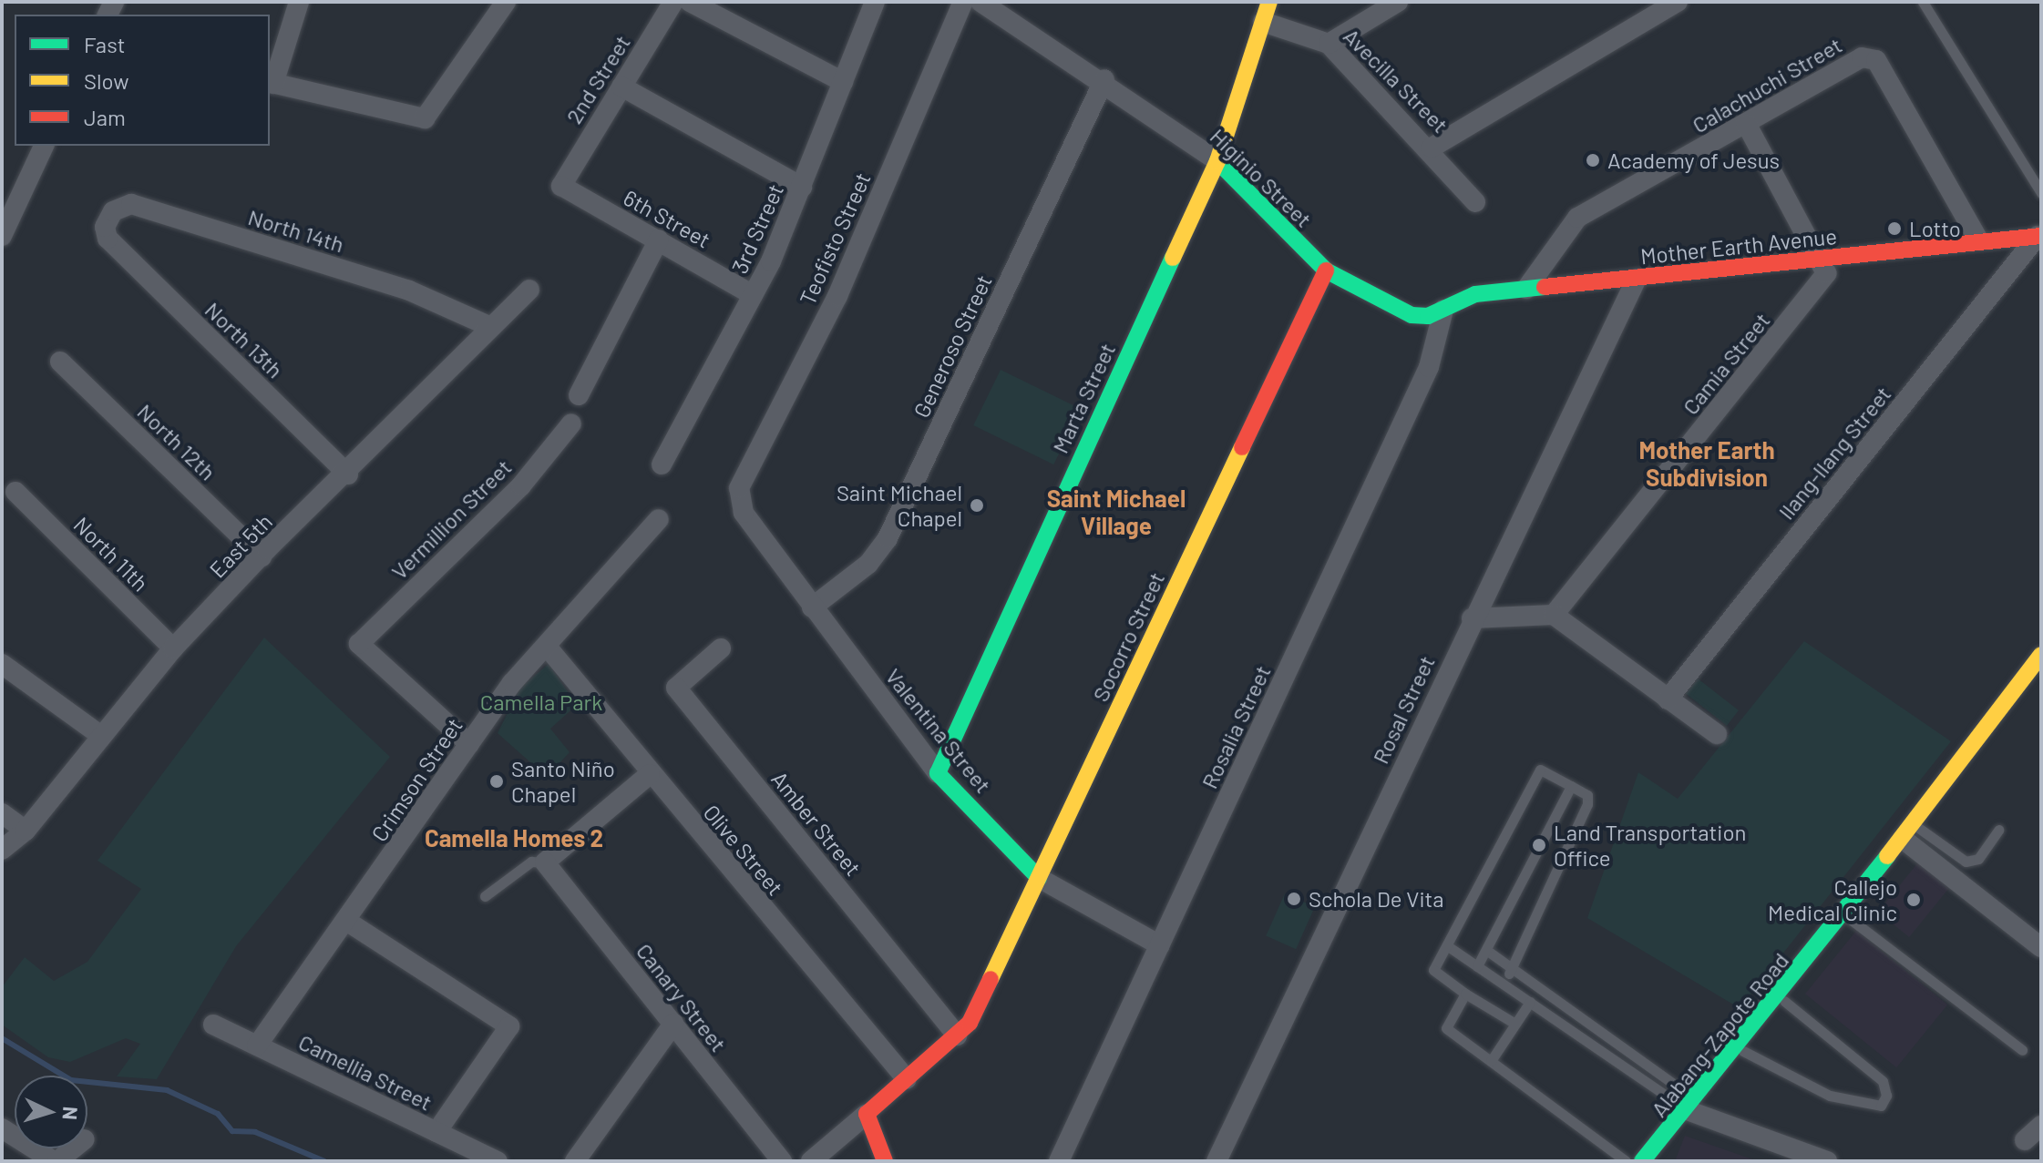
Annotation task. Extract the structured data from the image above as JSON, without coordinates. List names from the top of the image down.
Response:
{
  "streets": {
    "main road": [
      "Higinio Street",
      "Mother Earth Avenue",
      "Marta Street",
      "Socorro Street",
      "Valentina Street",
      "Alabang-Zapote Road"
    ],
    "street": [
      "2nd Street",
      "Avecilla Street",
      "Calachuchi Street",
      "6th Street",
      "3rd Street",
      "North 14th",
      "Teofisto Street",
      "North 13th",
      "Generoso Street",
      "Camia Street",
      "North 12th",
      "Ilang-Ilang Street",
      "Vermillion Street",
      "East 5th",
      "North 11th",
      "Rosal Street",
      "Rosalia Street",
      "Crimson Street",
      "Amber Street",
      "Olive Street",
      "Canary Street",
      "Camellia Street"
    ]
  },
  "crossings": [
    ["2nd Street", "6th Street"],
    ["Avecilla Street", "Marta Street"],
    ["Calachuchi Street", "Mother Earth Avenue"],
    ["Higinio Street", "Mother Earth Avenue"],
    ["Higinio Street", "Generoso Street"],
    ["Higinio Street", "Marta Street"],
    ["Higinio Street", "Socorro Street"],
    ["Higinio Street", "Rosalia Street"],
    ["6th Street", "3rd Street"],
    ["North 14th", "North 13th"],
    ["North 14th", "East 5th"],
    ["Teofisto Street", "Valentina Street"],
    ["Mother Earth Avenue", "Camia Street"],
    ["Mother Earth Avenue", "Ilang-Ilang Street"],
    ["Mother Earth Avenue", "Rosal Street"],
    ["Mother Earth Avenue", "Rosalia Street"],
    ["North 13th", "East 5th"],
    ["Generoso Street", "Valentina Street"],
    ["Marta Street", "Valentina Street"],
    ["North 12th", "East 5th"],
    ["Vermillion Street", "Crimson Street"],
    ["East 5th", "North 11th"],
    ["Socorro Street", "Valentina Street"],
    ["Socorro Street", "Amber Street"],
    ["Rosalia Street", "Valentina Street"],
    ["Crimson Street", "Olive Street"],
    ["Crimson Street", "Camellia Street"]
  ],
  "districts": ["Mother Earth Subdivision", "Saint Michael Village", "Camella Homes 2"],
  "parks": ["Camella Park"],
  "places": [
    "Academy of Jesus",
    "Lotto",
    "Saint Michael Chapel",
    "Santo Niño Chapel",
    "Land Transportation Office",
    "Schola De Vita",
    "Callejo Medical Clinic"
  ],
  "legend": ["Fast", "Slow", "Jam"],
  "north": "right"
}
